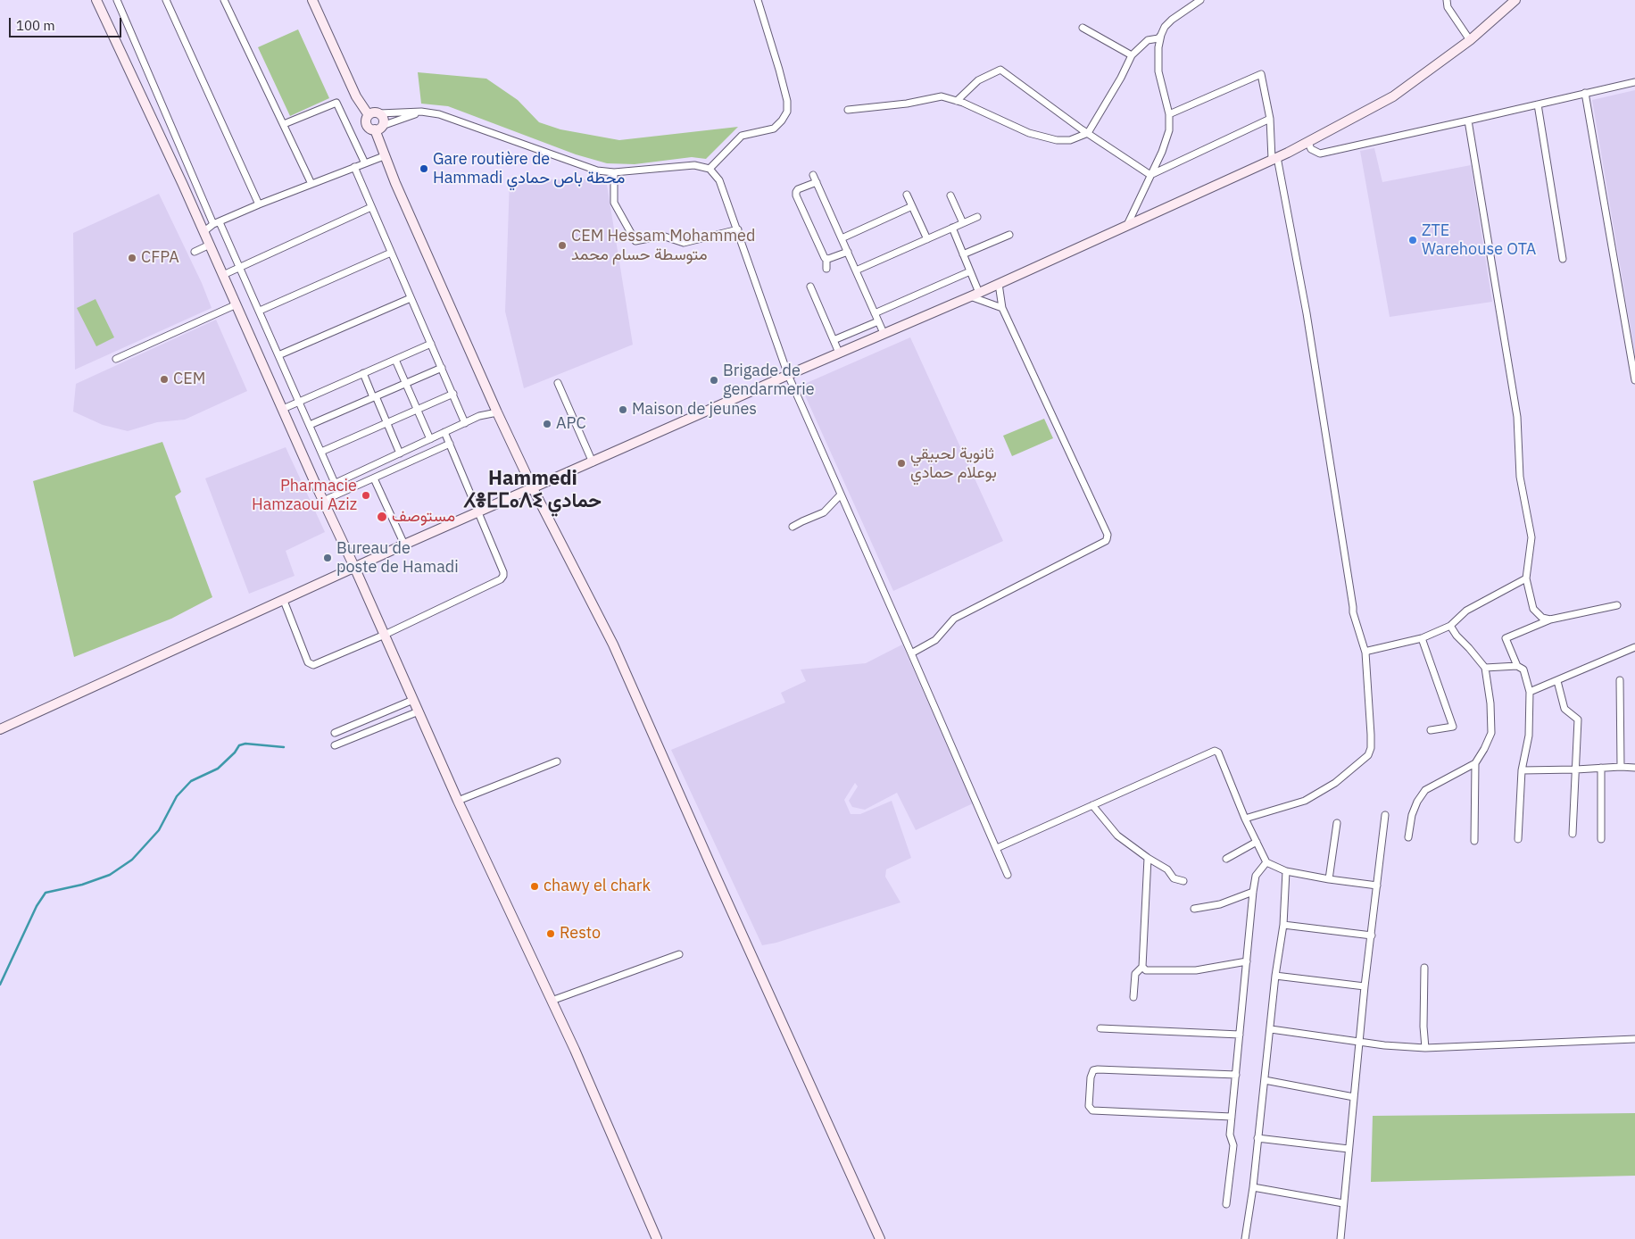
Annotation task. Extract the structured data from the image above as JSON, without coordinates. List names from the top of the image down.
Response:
{
  "districts": ["Hammedi ⵃⴻⵎⵎⴰⴷⵉ حمادي"],
  "places": [
    "Gare routière de Hammadi محطة باص حمادي",
    "ZTE Warehouse OTA",
    "CEM Hessam Mohammed متوسطة حسام محمد",
    "CFPA",
    "CEM",
    "Brigade de gendarmerie",
    "Maison de jeunes",
    "APC",
    "ثانوية لحبيقي بوعلام حمادي",
    "Pharmacie Hamzaoui Aziz",
    "مستوصف",
    "Bureau de poste de Hamadi",
    "chawy el chark",
    "Resto"
  ],
  "scale_bar": "100 m"
}
